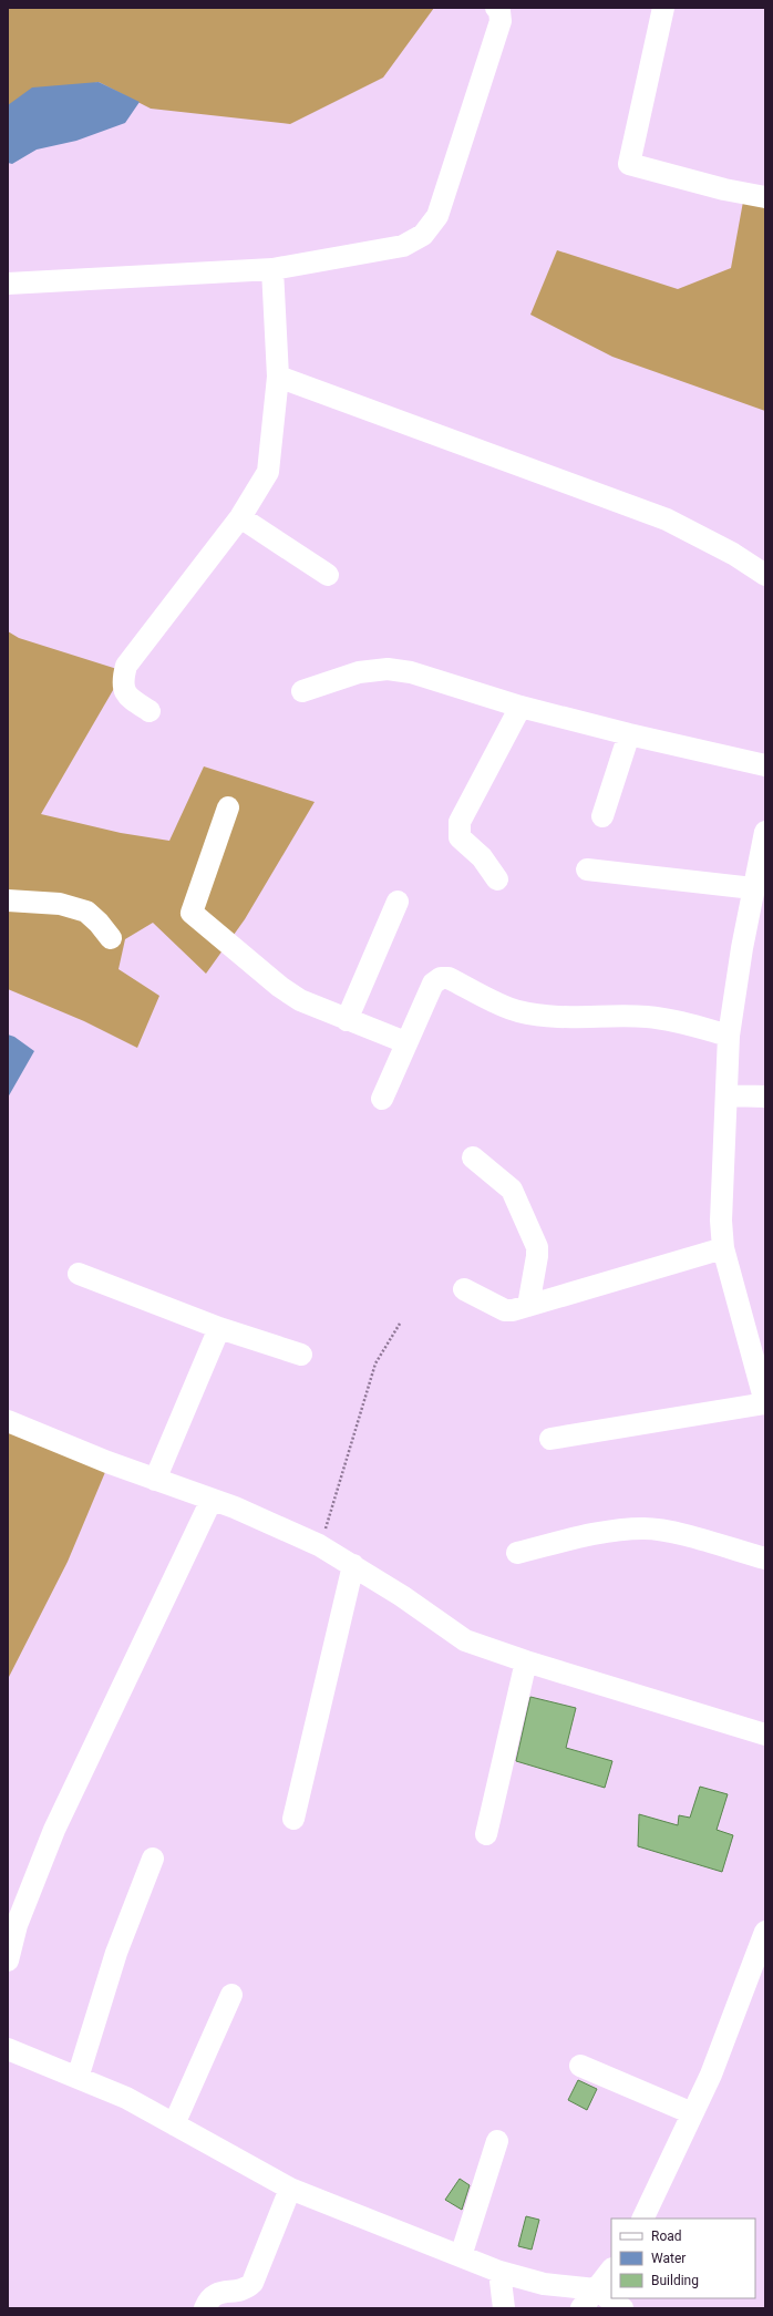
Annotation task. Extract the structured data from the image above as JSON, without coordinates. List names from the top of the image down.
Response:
{
  "legend": ["Road", "Water", "Building"]
}
